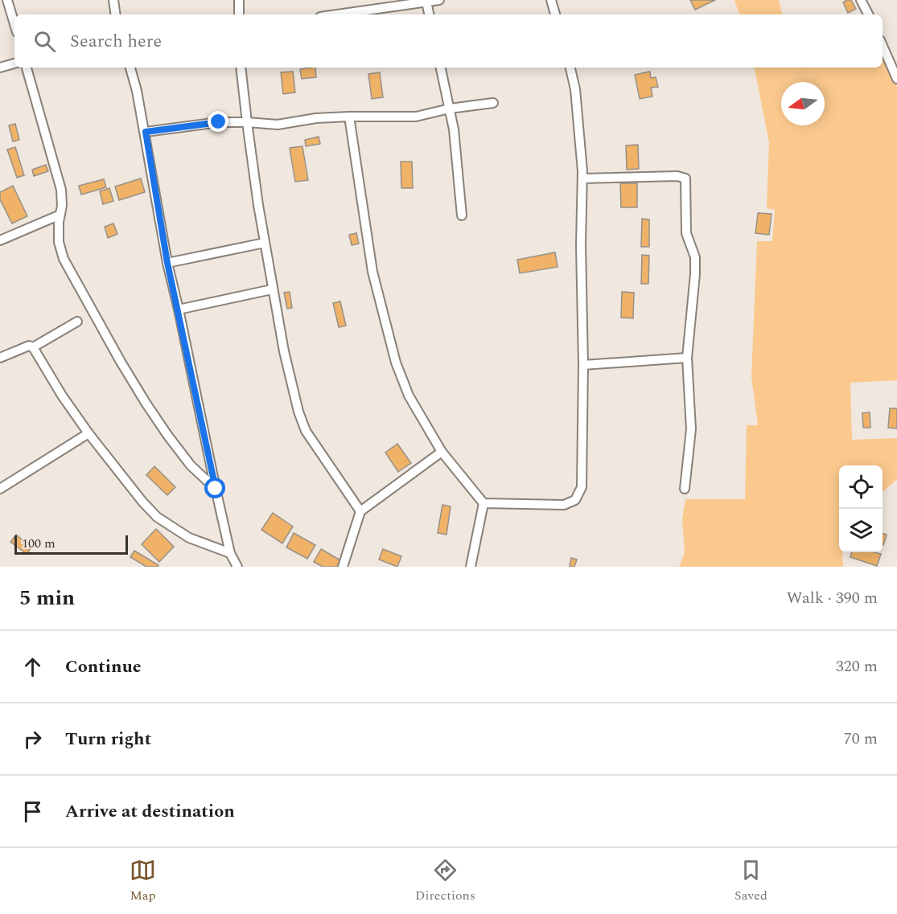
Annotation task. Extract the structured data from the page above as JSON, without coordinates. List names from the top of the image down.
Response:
{
  "scale_bar": "100 m",
  "north": "left",
  "page": {
    "search": "Search here",
    "scale": "100 m",
    "heading": ["5 min", "Walk · 390 m"],
    "list": [
      ["Continue", "320 m"],
      ["Turn right", "70 m"],
      "Arrive at destination"
    ],
    "nav": ["Map", "Directions", "Saved"]
  }
}
